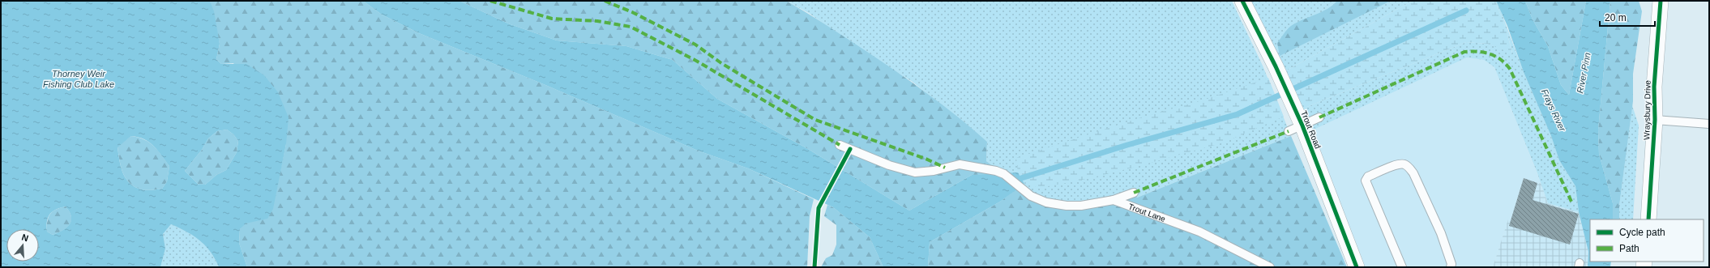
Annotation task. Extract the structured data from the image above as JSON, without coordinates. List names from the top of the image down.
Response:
{
  "streets": {
    "street": ["Wraysbury Drive", "Trout Road"],
    "lane": ["Trout Lane"]
  },
  "water": ["River Pinn", "Thorney Weir Fishing Club Lake", "Frays River"],
  "legend": ["Cycle path", "Path"],
  "scale_bar": "20 m",
  "north": "top"
}
